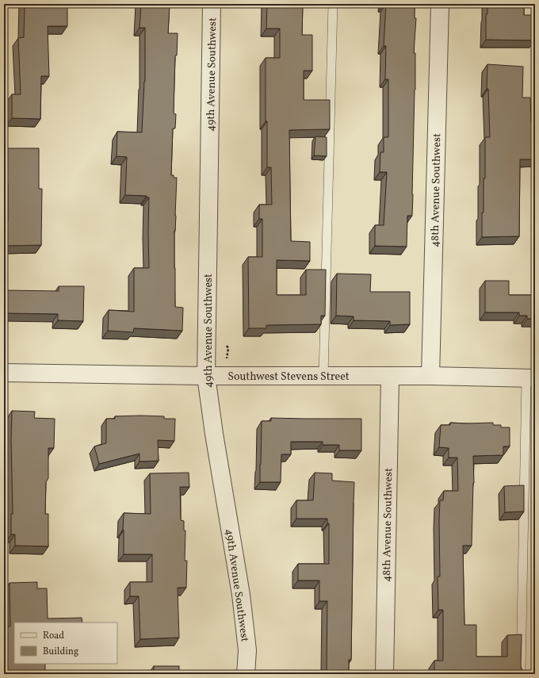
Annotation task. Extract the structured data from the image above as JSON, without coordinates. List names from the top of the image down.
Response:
{
  "streets": {
    "street": ["49th Avenue Southwest", "48th Avenue Southwest", "Southwest Stevens Street"]
  },
  "crossings": [
    ["49th Avenue Southwest", "Southwest Stevens Street"],
    ["48th Avenue Southwest", "Southwest Stevens Street"]
  ],
  "legend": ["Road", "Building"]
}
